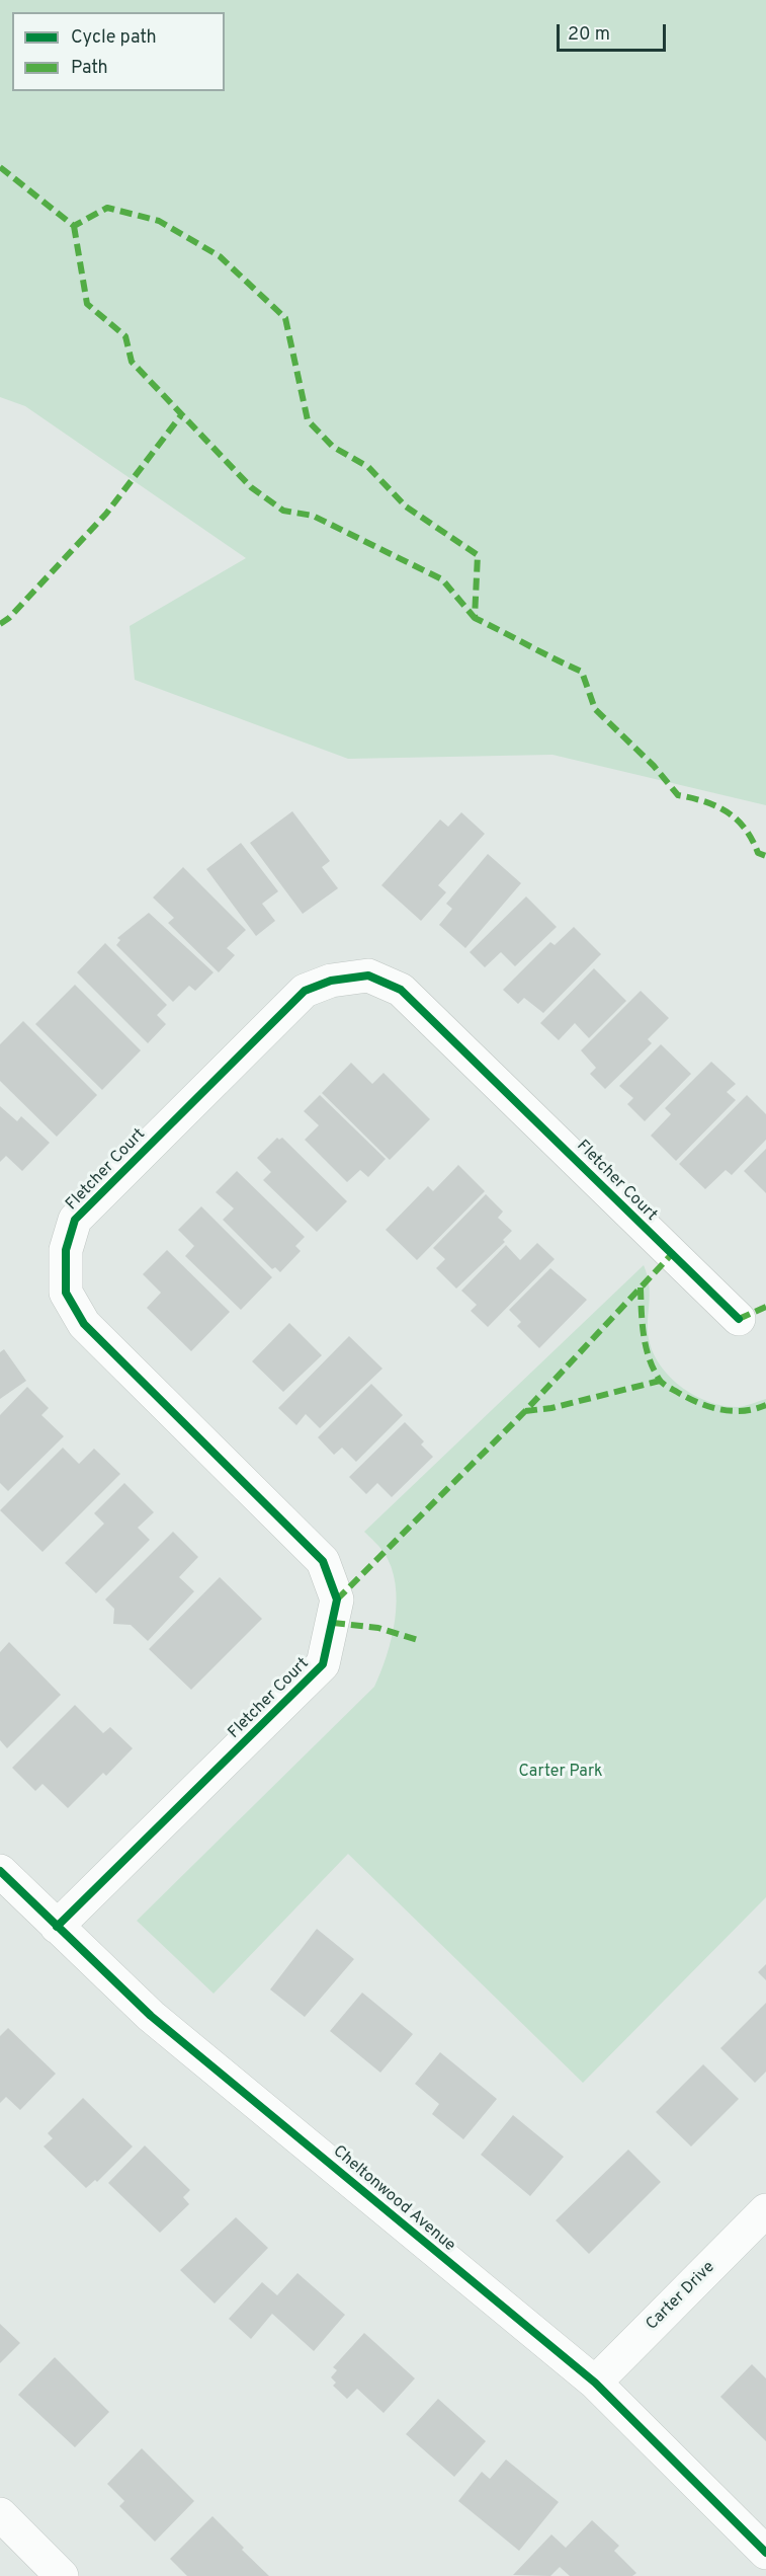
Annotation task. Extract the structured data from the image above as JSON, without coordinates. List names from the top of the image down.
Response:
{
  "streets": {
    "street": ["Fletcher Court", "Cheltonwood Avenue", "Carter Drive"]
  },
  "crossings": [
    ["Fletcher Court", "Cheltonwood Avenue"],
    ["Cheltonwood Avenue", "Carter Drive"]
  ],
  "parks": ["Carter Park"],
  "legend": ["Cycle path", "Path"],
  "scale_bar": "20 m"
}
